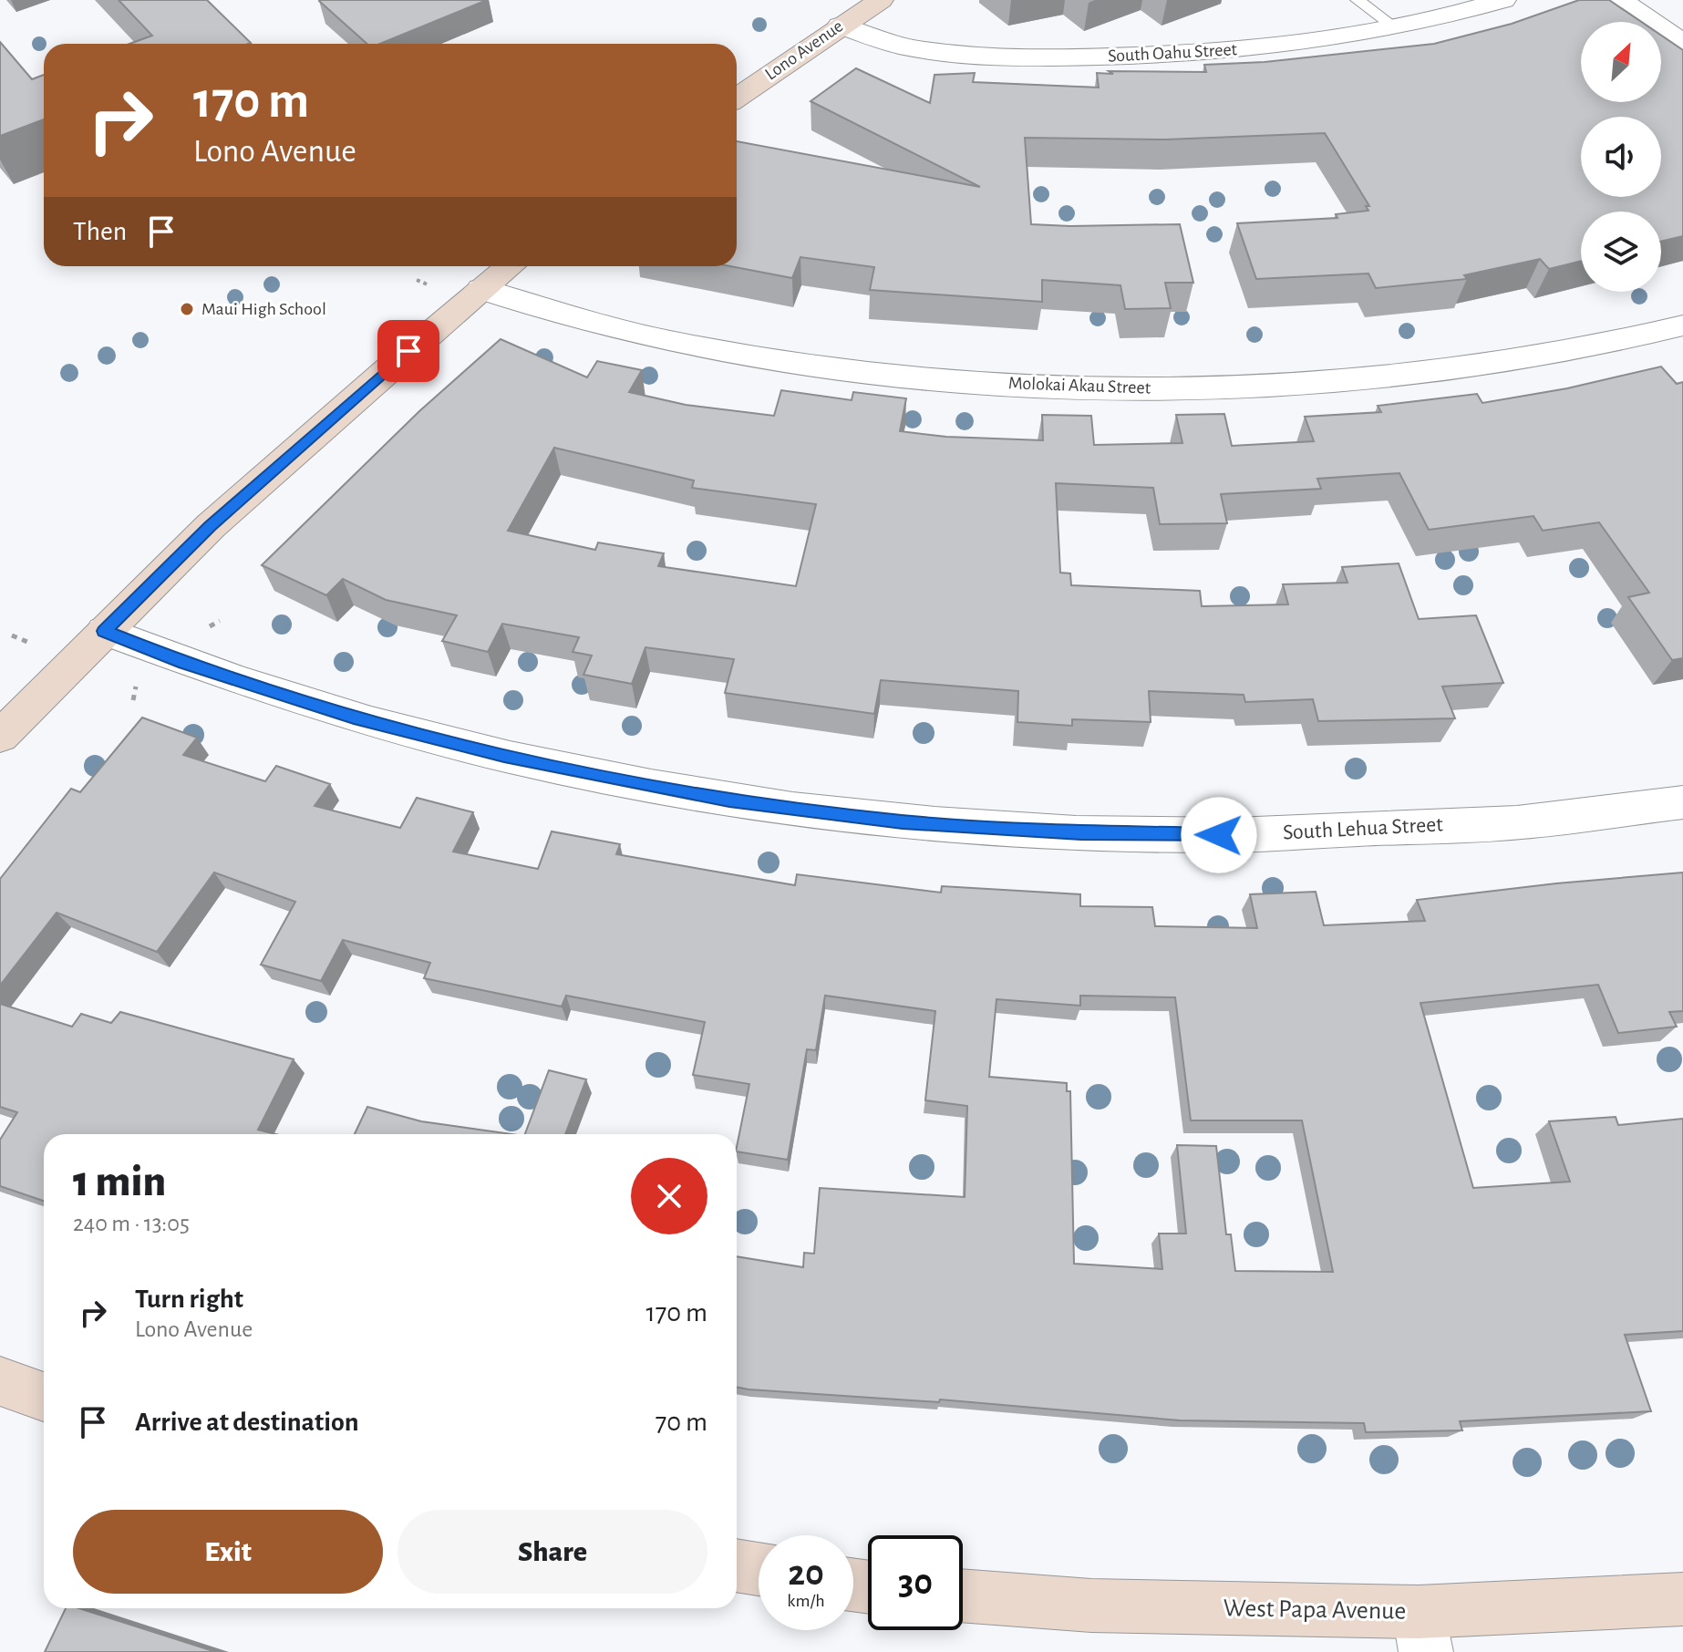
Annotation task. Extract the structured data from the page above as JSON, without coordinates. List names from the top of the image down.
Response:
{
  "streets": {
    "street": [
      "Lono Avenue",
      "South Oahu Street",
      "Molokai Akau Street",
      "South Lehua Street",
      "West Papa Avenue"
    ]
  },
  "crossings": [
    ["Lono Avenue", "South Oahu Street"]
  ],
  "places": ["Maui High School"],
  "north": "top right",
  "page": {
    "turn": ["170 m", "Lono Avenue"],
    "then": "Then",
    "heading": ["1 min", "240 m · 13:05"],
    "list": [
      {
        "name": "Turn right",
        "note": "Lono Avenue",
        "value": "170 m"
      },
      {
        "name": "Arrive at destination",
        "value": "70 m"
      }
    ],
    "buttons": ["Exit", "Share"],
    "speed": "20 km/h",
    "limit": "30"
  }
}
